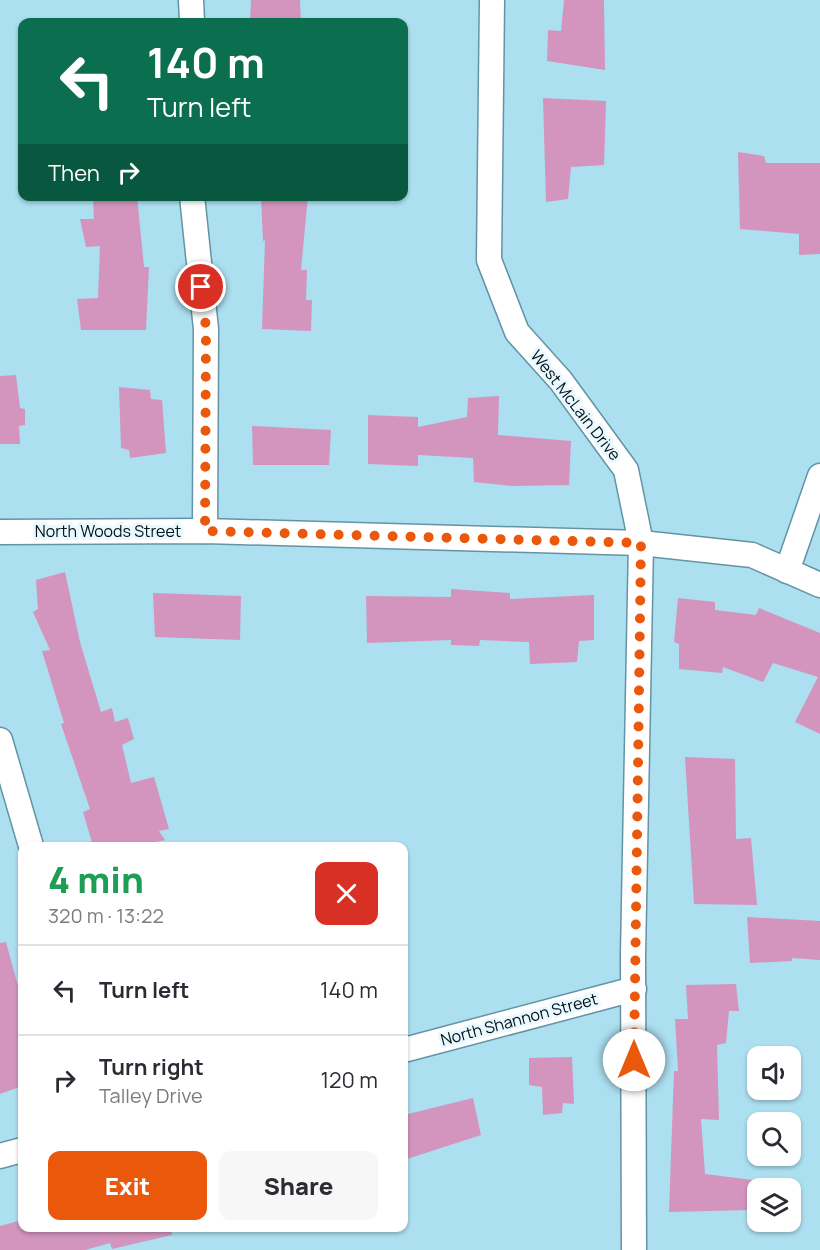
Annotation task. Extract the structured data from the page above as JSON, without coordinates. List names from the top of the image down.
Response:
{
  "streets": {
    "street": ["West McLain Drive", "North Woods Street", "North Shannon Street"]
  },
  "crossings": [
    ["West McLain Drive", "North Woods Street"],
    ["West McLain Drive", "North Shannon Street"]
  ],
  "page": {
    "turn": ["140 m", "Turn left"],
    "then": "Then",
    "heading": ["4 min", "320 m · 13:22"],
    "list": [
      {
        "name": "Turn left",
        "value": "140 m"
      },
      {
        "name": "Turn right",
        "note": "Talley Drive",
        "value": "120 m"
      }
    ],
    "buttons": ["Exit", "Share"]
  }
}
